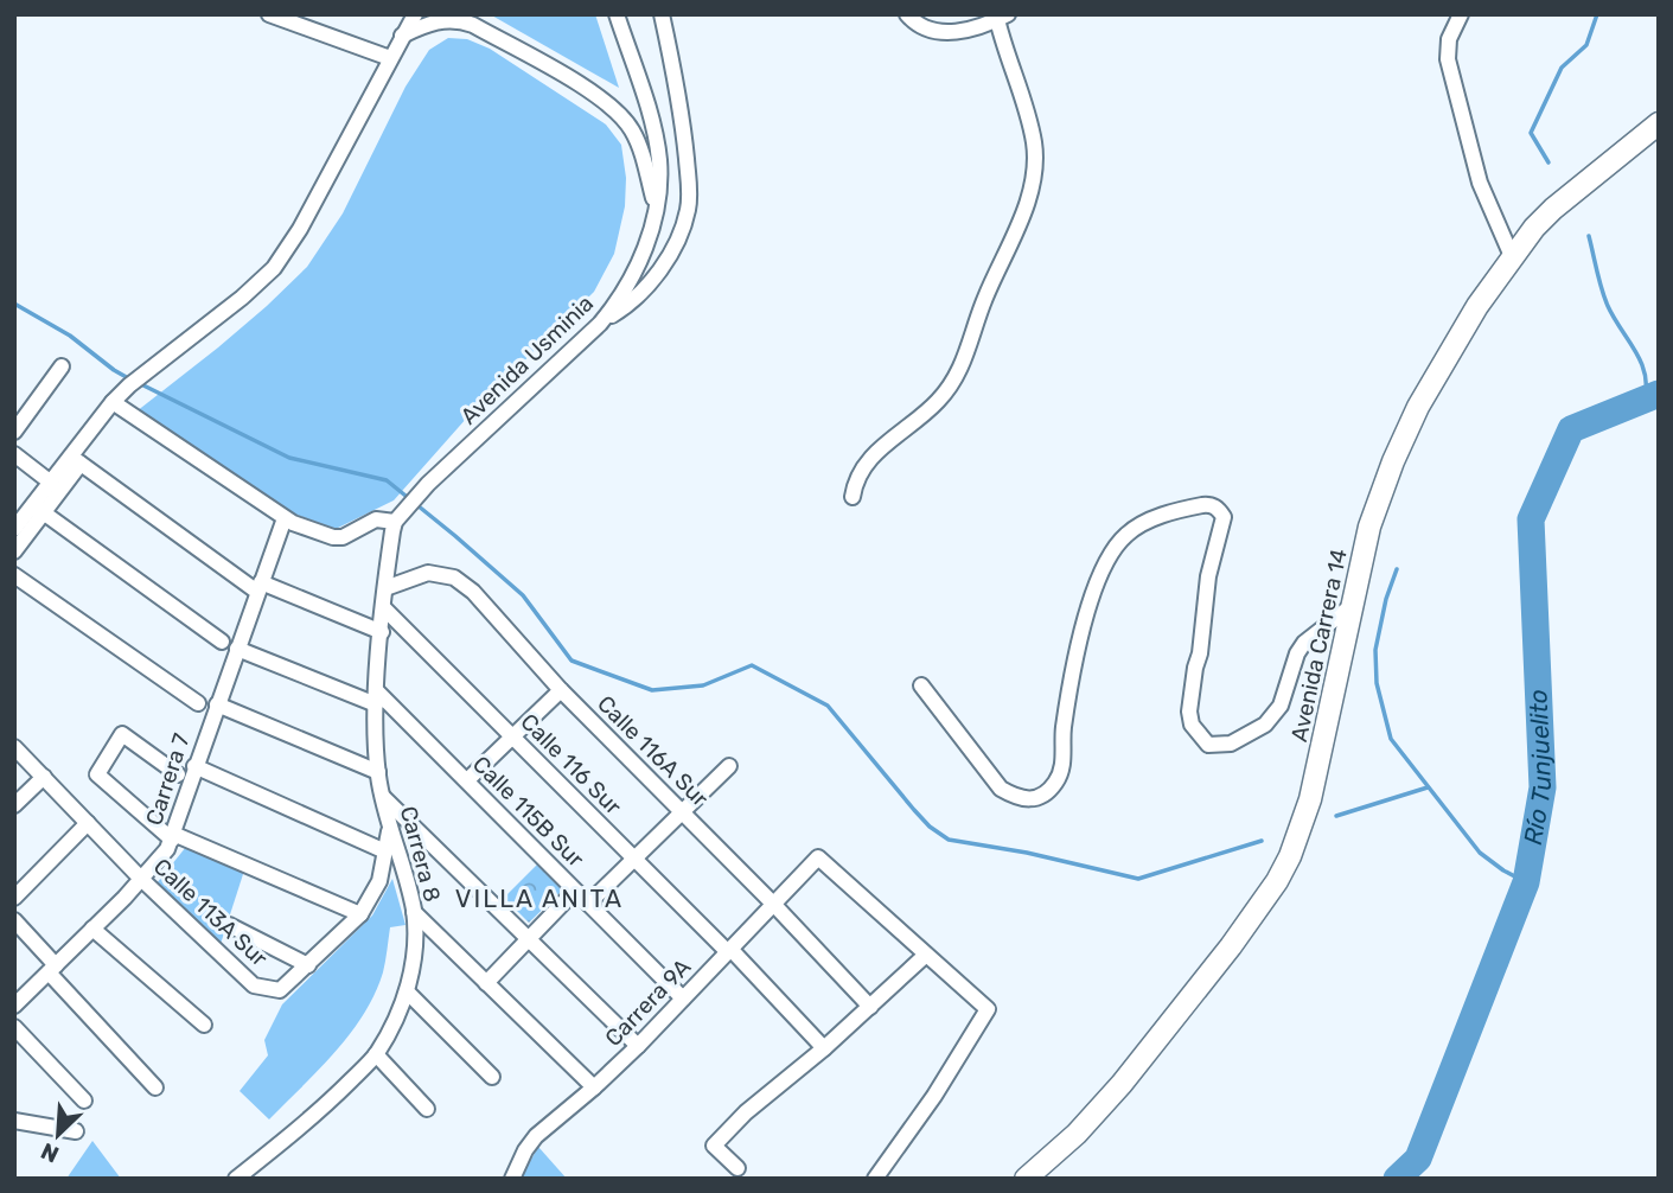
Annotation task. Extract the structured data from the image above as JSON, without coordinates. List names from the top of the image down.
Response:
{
  "streets": {
    "main road": ["Avenida Carrera 14"],
    "street": [
      "Avenida Usminia",
      "Calle 116A Sur",
      "Calle 116 Sur",
      "Carrera 7",
      "Calle 115B Sur",
      "Carrera 8",
      "Calle 113A Sur",
      "Carrera 9A"
    ]
  },
  "crossings": [
    ["Avenida Usminia", "Carrera 8"],
    ["Calle 116A Sur", "Carrera 8"],
    ["Calle 116A Sur", "Carrera 9A"],
    ["Calle 116 Sur", "Carrera 8"],
    ["Calle 116 Sur", "Carrera 9A"],
    ["Carrera 7", "Calle 115B Sur"],
    ["Carrera 7", "Calle 113A Sur"],
    ["Calle 115B Sur", "Carrera 8"],
    ["Calle 115B Sur", "Carrera 9A"]
  ],
  "districts": ["VILLA ANITA"],
  "water": ["Río Tunjuelito"],
  "north": "bottom left"
}
